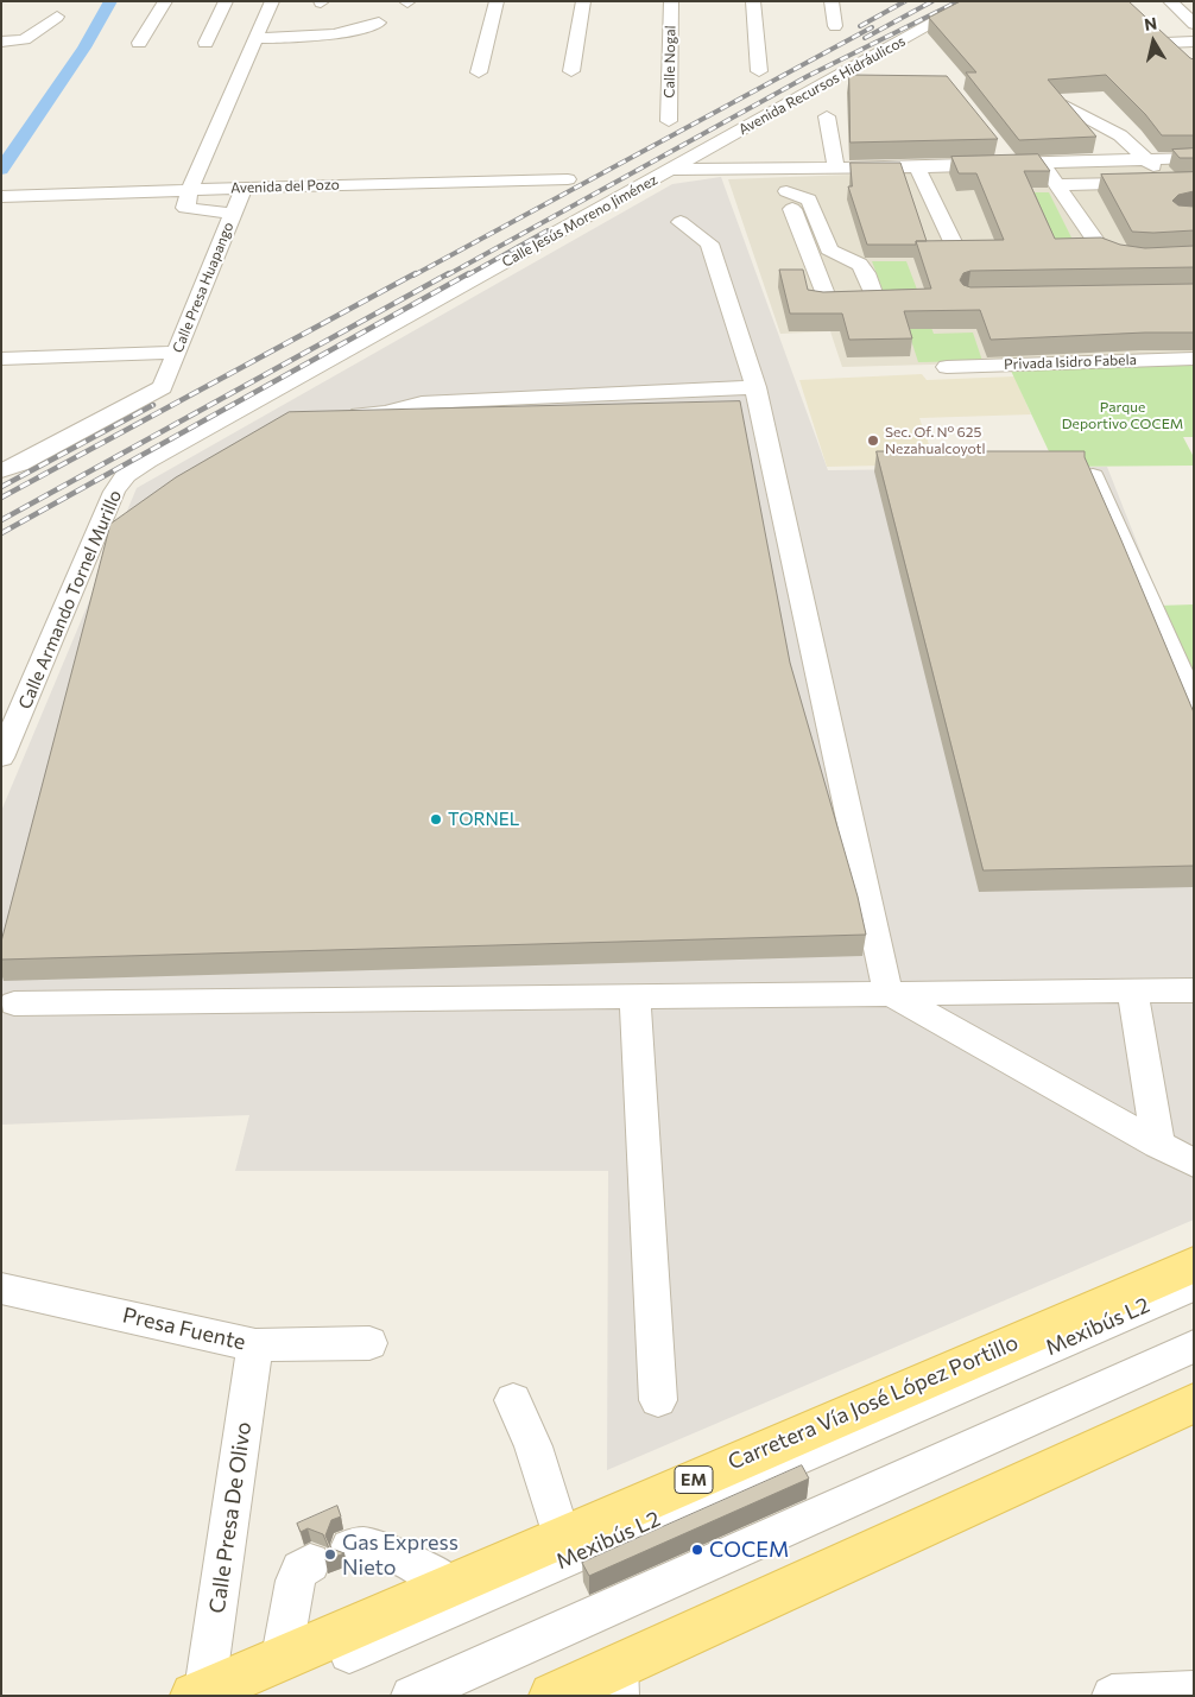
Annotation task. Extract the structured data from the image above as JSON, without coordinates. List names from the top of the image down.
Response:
{
  "streets": {
    "main road": ["Carretera Vía José López Portillo", "EM"],
    "street": [
      "Calle Nogal",
      "Avenida Recursos Hidráulicos",
      "Avenida del Pozo",
      "Calle Jesús Moreno Jiménez",
      "Calle Presa Huapango",
      "Privada Isidro Fabela",
      "Calle Armando Tornel Murillo",
      "Mexibús L2",
      "Presa Fuente",
      "Calle Presa De Olivo"
    ]
  },
  "crossings": [
    ["Avenida Recursos Hidráulicos", "Calle Jesús Moreno Jiménez"],
    ["Avenida del Pozo", "Calle Presa Huapango"],
    ["Calle Jesús Moreno Jiménez", "Calle Armando Tornel Murillo"],
    ["Presa Fuente", "Calle Presa De Olivo"],
    ["Carretera Vía José López Portillo", "Calle Presa De Olivo"]
  ],
  "parks": ["Parque Deportivo COCEM"],
  "places": [
    "Sec. Of. N° 625 Nezahualcoyotl",
    "TORNEL",
    "COCEM",
    "Gas Express Nieto"
  ],
  "north": "top"
}
